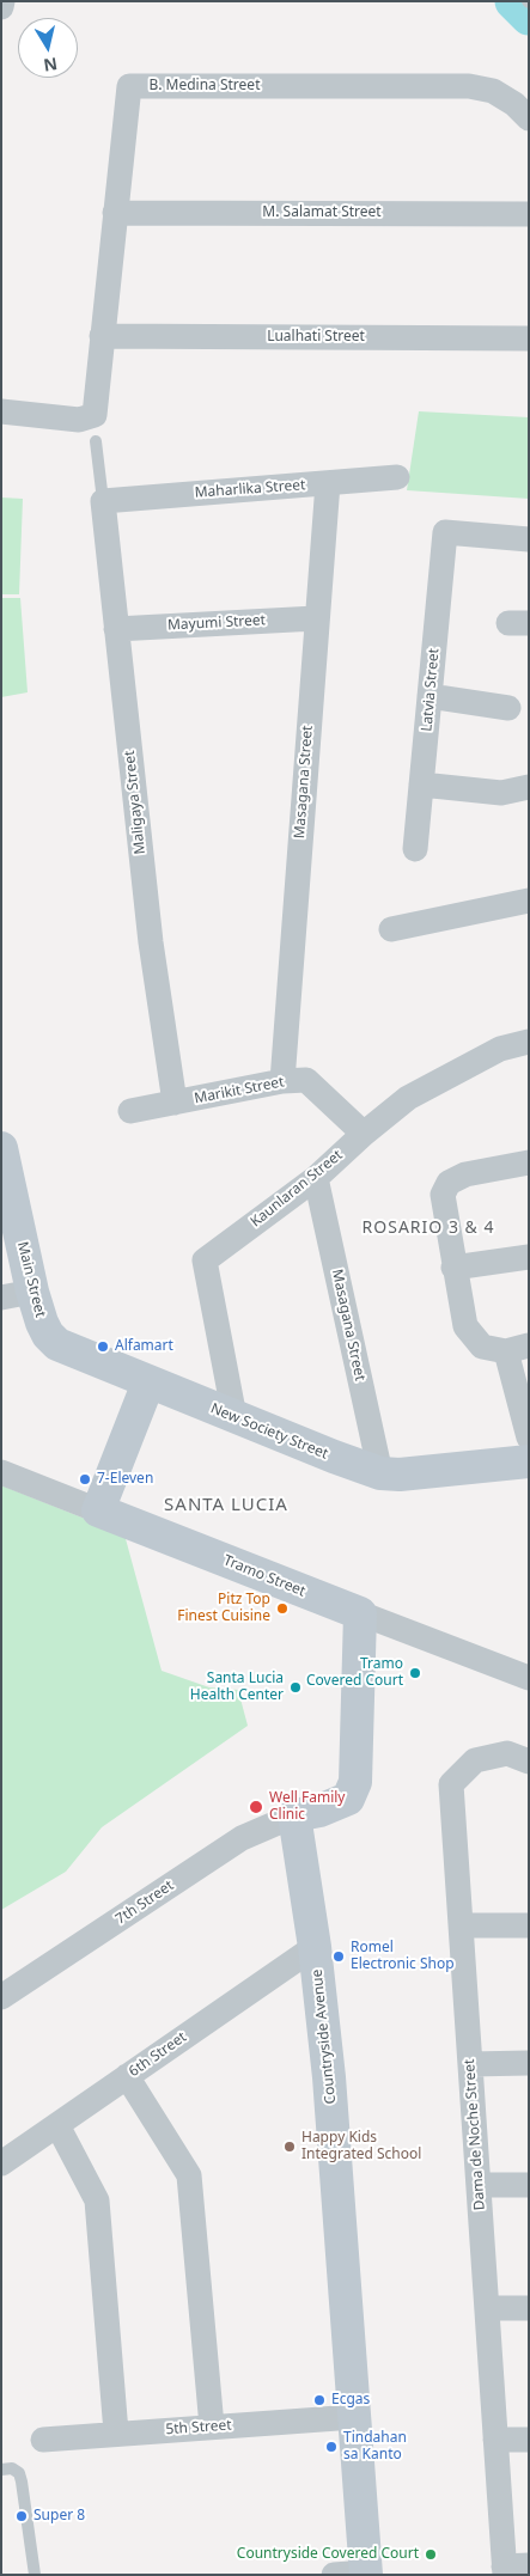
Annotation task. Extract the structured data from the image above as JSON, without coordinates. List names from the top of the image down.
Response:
{
  "streets": {
    "street": [
      "B. Medina Street",
      "M. Salamat Street",
      "Lualhati Street",
      "Maharlika Street",
      "Mayumi Street",
      "Latvia Street",
      "Masagana Street",
      "Maligaya Street",
      "Marikit Street",
      "Kaunlaran Street",
      "Main Street",
      "New Society Street",
      "Tramo Street",
      "7th Street",
      "Countryside Avenue",
      "6th Street",
      "Dama de Noche Street",
      "5th Street"
    ]
  },
  "crossings": [
    ["B. Medina Street", "M. Salamat Street"],
    ["B. Medina Street", "Lualhati Street"],
    ["Maharlika Street", "Masagana Street"],
    ["Maharlika Street", "Maligaya Street"],
    ["Mayumi Street", "Masagana Street"],
    ["Mayumi Street", "Maligaya Street"],
    ["Masagana Street", "Marikit Street"],
    ["Masagana Street", "Kaunlaran Street"],
    ["Masagana Street", "New Society Street"],
    ["Maligaya Street", "Marikit Street"],
    ["Marikit Street", "Kaunlaran Street"],
    ["Kaunlaran Street", "New Society Street"],
    ["Main Street", "New Society Street"],
    ["7th Street", "Countryside Avenue"],
    ["Countryside Avenue", "6th Street"],
    ["Countryside Avenue", "5th Street"]
  ],
  "districts": ["ROSARIO 3 & 4", "SANTA LUCIA"],
  "places": [
    "Alfamart",
    "7-Eleven",
    "Pitz Top Finest Cuisine",
    "Tramo Covered Court",
    "Santa Lucia Health Center",
    "Well Family Clinic",
    "Romel Electronic Shop",
    "Happy Kids Integrated School",
    "Ecgas",
    "Tindahan sa Kanto",
    "Super 8",
    "Countryside Covered Court"
  ],
  "north": "bottom"
}
